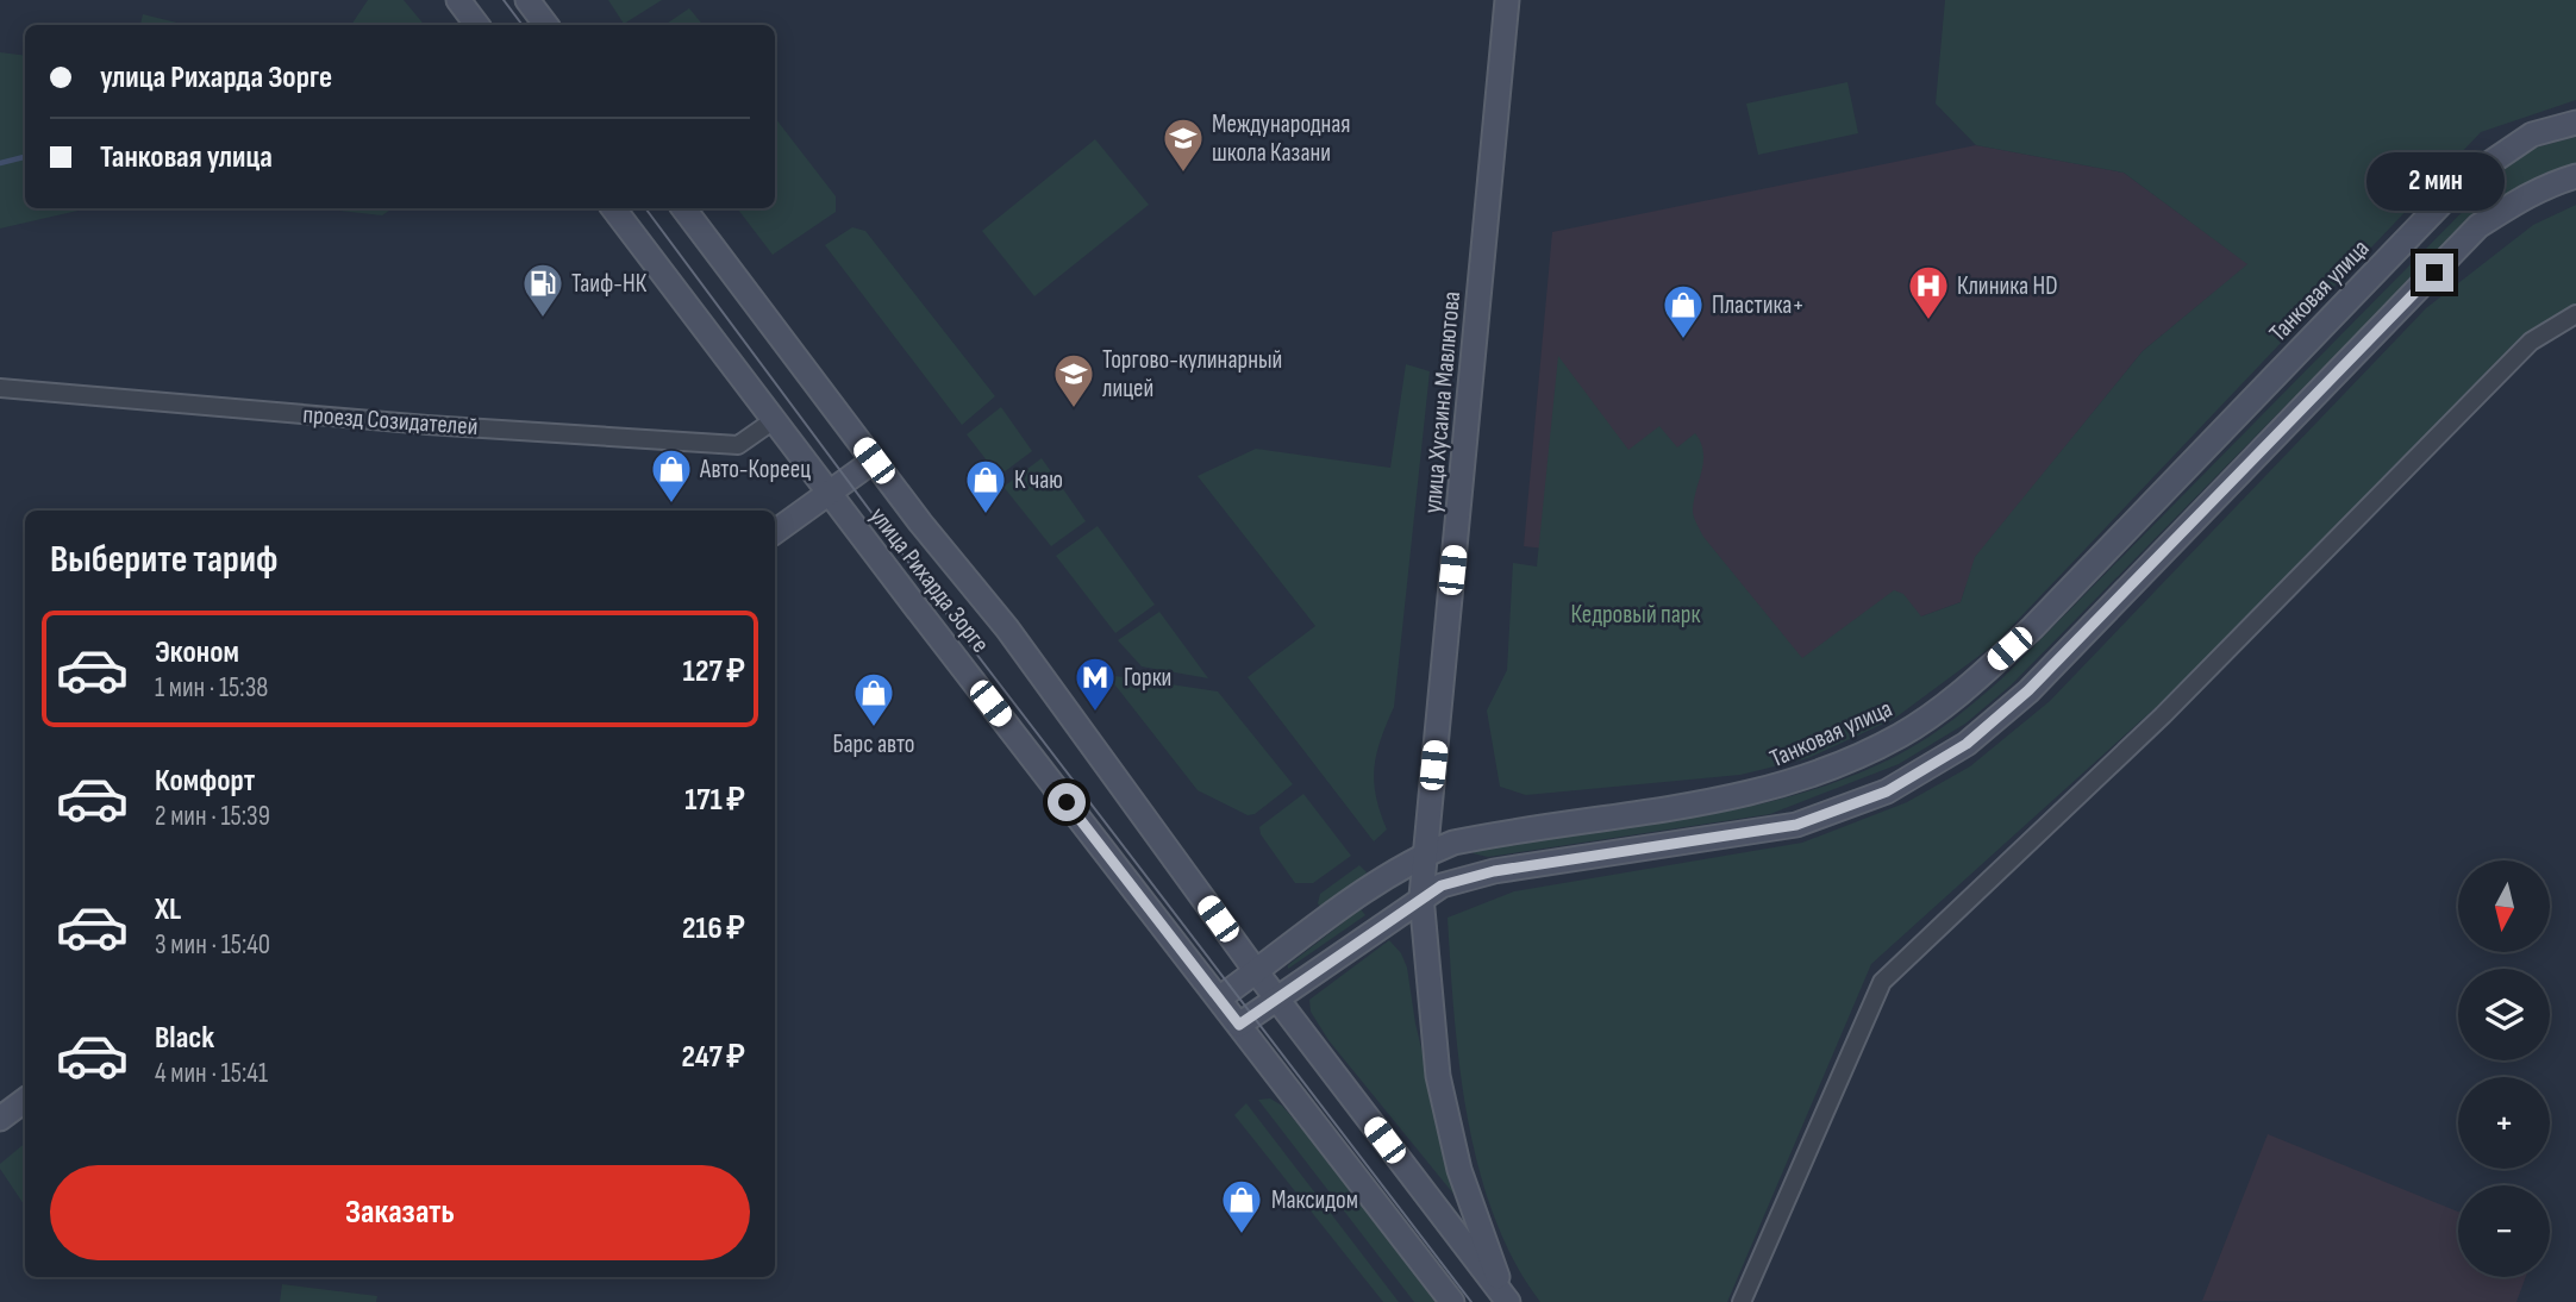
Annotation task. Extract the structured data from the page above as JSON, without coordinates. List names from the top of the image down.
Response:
{
  "streets": {
    "main road": ["Танковая улица", "улица Хусаина Мавлютова", "улица Рихарда Зорге"],
    "street": ["проезд Созидателей"]
  },
  "crossings": [
    ["Танковая улица", "улица Хусаина Мавлютова"],
    ["Танковая улица", "улица Рихарда Зорге"],
    ["улица Хусаина Мавлютова", "улица Рихарда Зорге"],
    ["проезд Созидателей", "улица Рихарда Зорге"]
  ],
  "parks": ["Кедровый парк"],
  "places": {
    "school or university": ["Международная школа Казани", "Торгово-кулинарный лицей"],
    "fuel station": ["Таиф-НК"],
    "hospital": ["Клиника HD"],
    "shop": [
      "Пластика+",
      "Авто-Кореец",
      "К чаю",
      "Барс авто",
      "Максидом"
    ],
    "metro station": ["Горки"]
  },
  "north": "bottom",
  "page": {
    "banner": ["улица Рихарда Зорге", "Танковая улица"],
    "bubble": "2 мин",
    "heading": "Выберите тариф",
    "list": [
      {
        "name": "Эконом",
        "note": "1 мин · 15:38",
        "value": "127 ₽"
      },
      {
        "name": "Комфорт",
        "note": "2 мин · 15:39",
        "value": "171 ₽"
      },
      {
        "name": "XL",
        "note": "3 мин · 15:40",
        "value": "216 ₽"
      },
      {
        "name": "Black",
        "note": "4 мин · 15:41",
        "value": "247 ₽"
      }
    ],
    "map_buttons": ["+", "−"],
    "buttons": "Заказать"
  }
}
